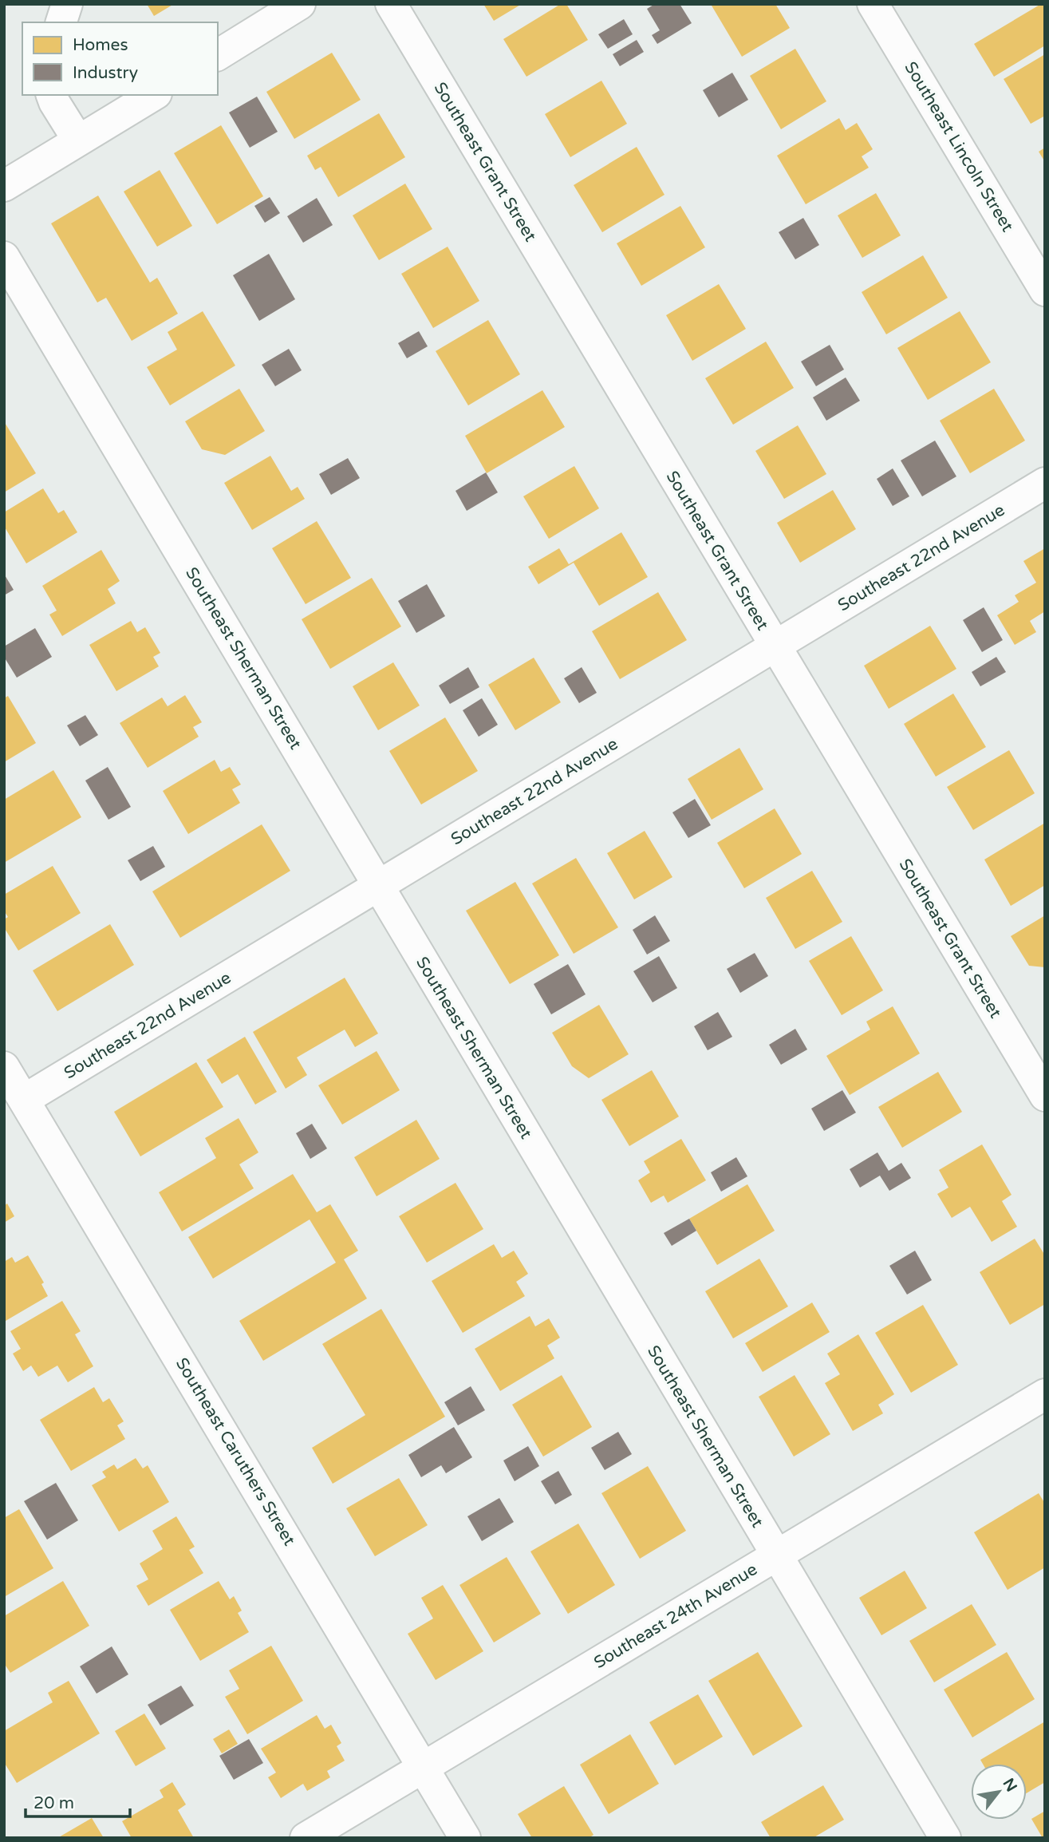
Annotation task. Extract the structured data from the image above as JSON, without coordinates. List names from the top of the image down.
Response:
{
  "streets": {
    "street": [
      "Southeast Lincoln Street",
      "Southeast Grant Street",
      "Southeast 22nd Avenue",
      "Southeast Sherman Street",
      "Southeast Caruthers Street",
      "Southeast 24th Avenue"
    ]
  },
  "crossings": [
    ["Southeast Grant Street", "Southeast 22nd Avenue"],
    ["Southeast 22nd Avenue", "Southeast Sherman Street"],
    ["Southeast 22nd Avenue", "Southeast Caruthers Street"],
    ["Southeast Sherman Street", "Southeast 24th Avenue"],
    ["Southeast Caruthers Street", "Southeast 24th Avenue"]
  ],
  "legend": ["Homes", "Industry"],
  "scale_bar": "20 m",
  "north": "top right"
}
